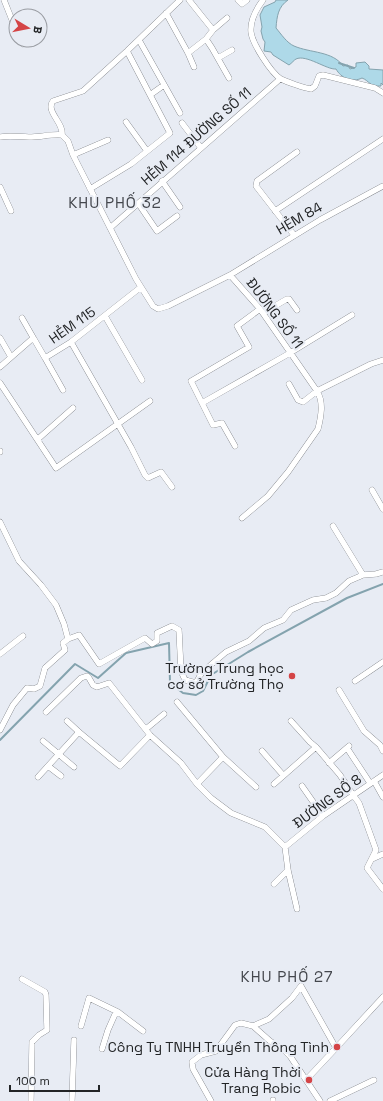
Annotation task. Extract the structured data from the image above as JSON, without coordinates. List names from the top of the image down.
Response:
{
  "streets": {
    "street": [
      "HẺM 114 ĐƯỜNG SỐ 11",
      "HẺM 84",
      "ĐƯỜNG SỐ 11",
      "HẺM 115",
      "ĐƯỜNG SỐ 8"
    ]
  },
  "crossings": [
    ["HẺM 114 ĐƯỜNG SỐ 11", "ĐƯỜNG SỐ 11"],
    ["HẺM 84", "ĐƯỜNG SỐ 11"],
    ["ĐƯỜNG SỐ 11", "HẺM 115"]
  ],
  "districts": ["KHU PHỐ 32", "KHU PHỐ 27"],
  "places": ["Trường Trung học cơ sở Trường Thọ", "Công Ty TNHH Truyền Thông Tình", "Cửa Hàng Thời Trang Robic"],
  "scale_bar": "100 m",
  "north": "right"
}
